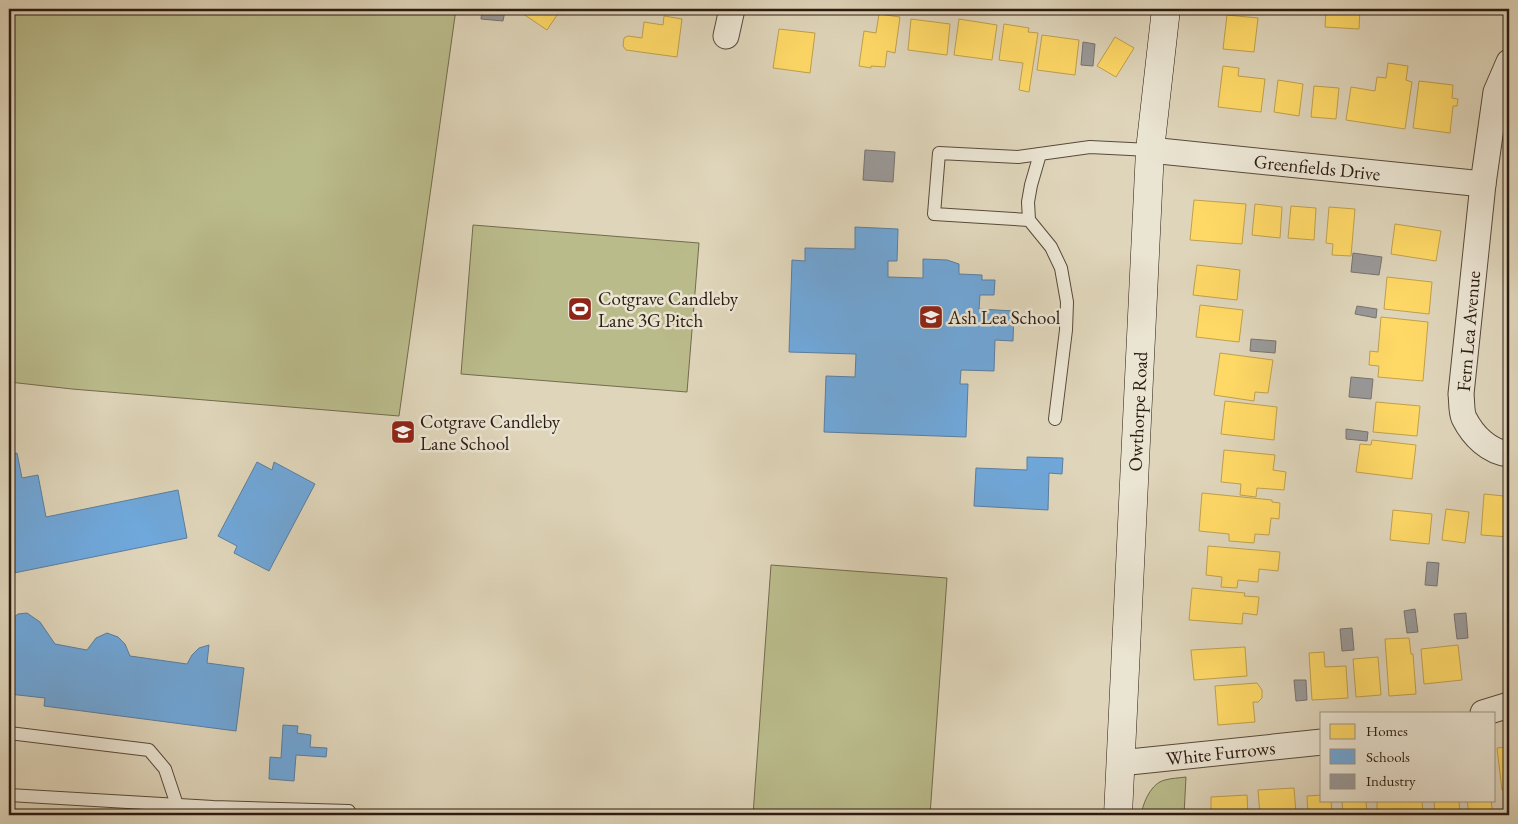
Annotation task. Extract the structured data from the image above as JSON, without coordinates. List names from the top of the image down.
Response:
{
  "streets": {
    "street": [
      "Greenfields Drive",
      "Fern Lea Avenue",
      "Owthorpe Road",
      "White Furrows"
    ]
  },
  "crossings": [
    ["Greenfields Drive", "Fern Lea Avenue"],
    ["Greenfields Drive", "Owthorpe Road"],
    ["Owthorpe Road", "White Furrows"]
  ],
  "places": {
    "sports": ["Cotgrave Candleby Lane 3G Pitch"],
    "school or university": ["Ash Lea School", "Cotgrave Candleby Lane School"]
  },
  "legend": ["Homes", "Schools", "Industry"]
}
